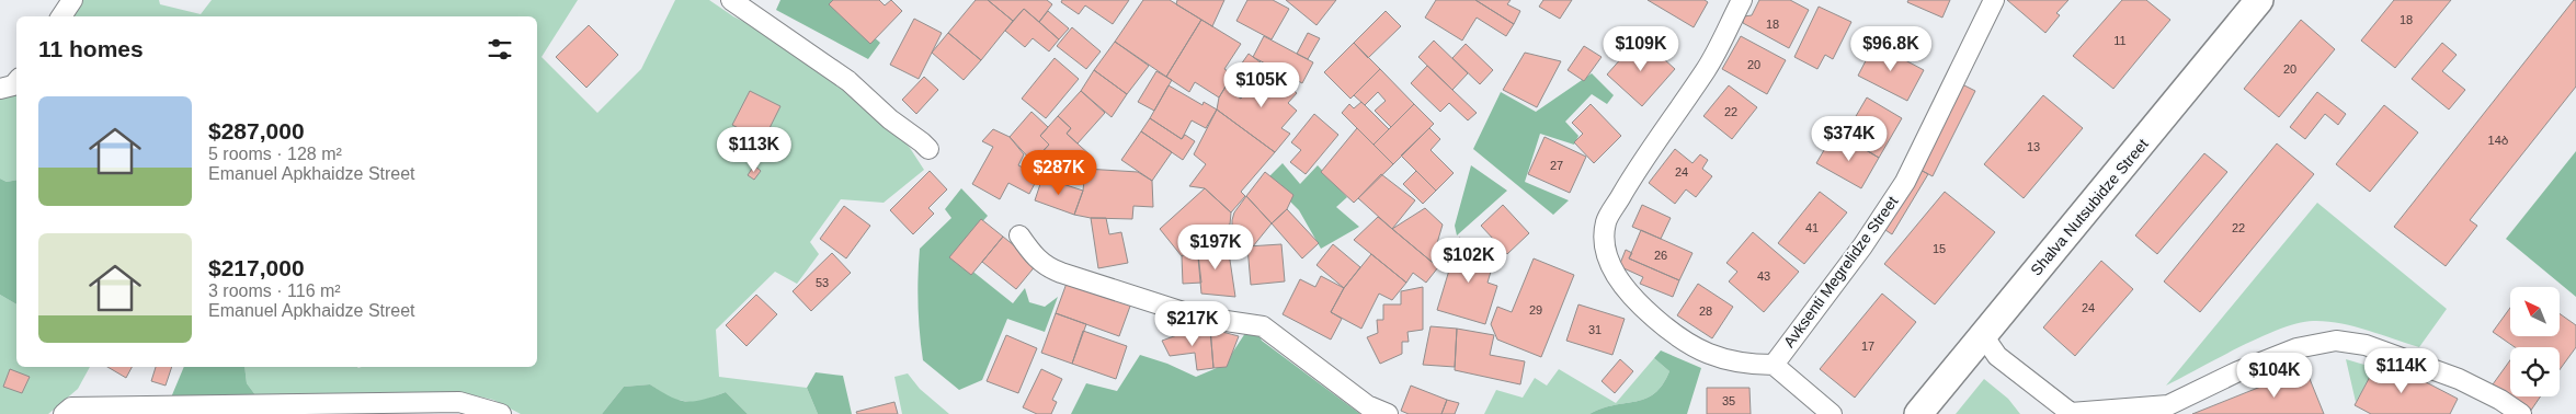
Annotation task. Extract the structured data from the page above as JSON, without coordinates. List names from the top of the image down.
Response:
{
  "streets": {
    "main road": ["Shalva Nutsubidze Street"],
    "street": ["Avksenti Megrelidze Street"]
  },
  "house_numbers": [
    "18",
    "18",
    "11",
    "20",
    "20",
    "22",
    "14ბ",
    "13",
    "27",
    "24",
    "41",
    "22",
    "15",
    "26",
    "43",
    "53",
    "24",
    "29",
    "28",
    "31",
    "17",
    "35"
  ],
  "north": "top left",
  "page": {
    "heading": "11 homes",
    "price": [
      "$109K",
      "$96.8K",
      "$105K",
      "$374K",
      "$113K",
      "$287K",
      "$197K",
      "$102K",
      "$217K",
      "$114K",
      "$104K"
    ],
    "list": [
      {
        "name": "$287,000",
        "note": "5 rooms · 128 m² · Emanuel Apkhaidze Street"
      },
      {
        "name": "$217,000",
        "note": "3 rooms · 116 m² · Emanuel Apkhaidze Street"
      }
    ]
  }
}
